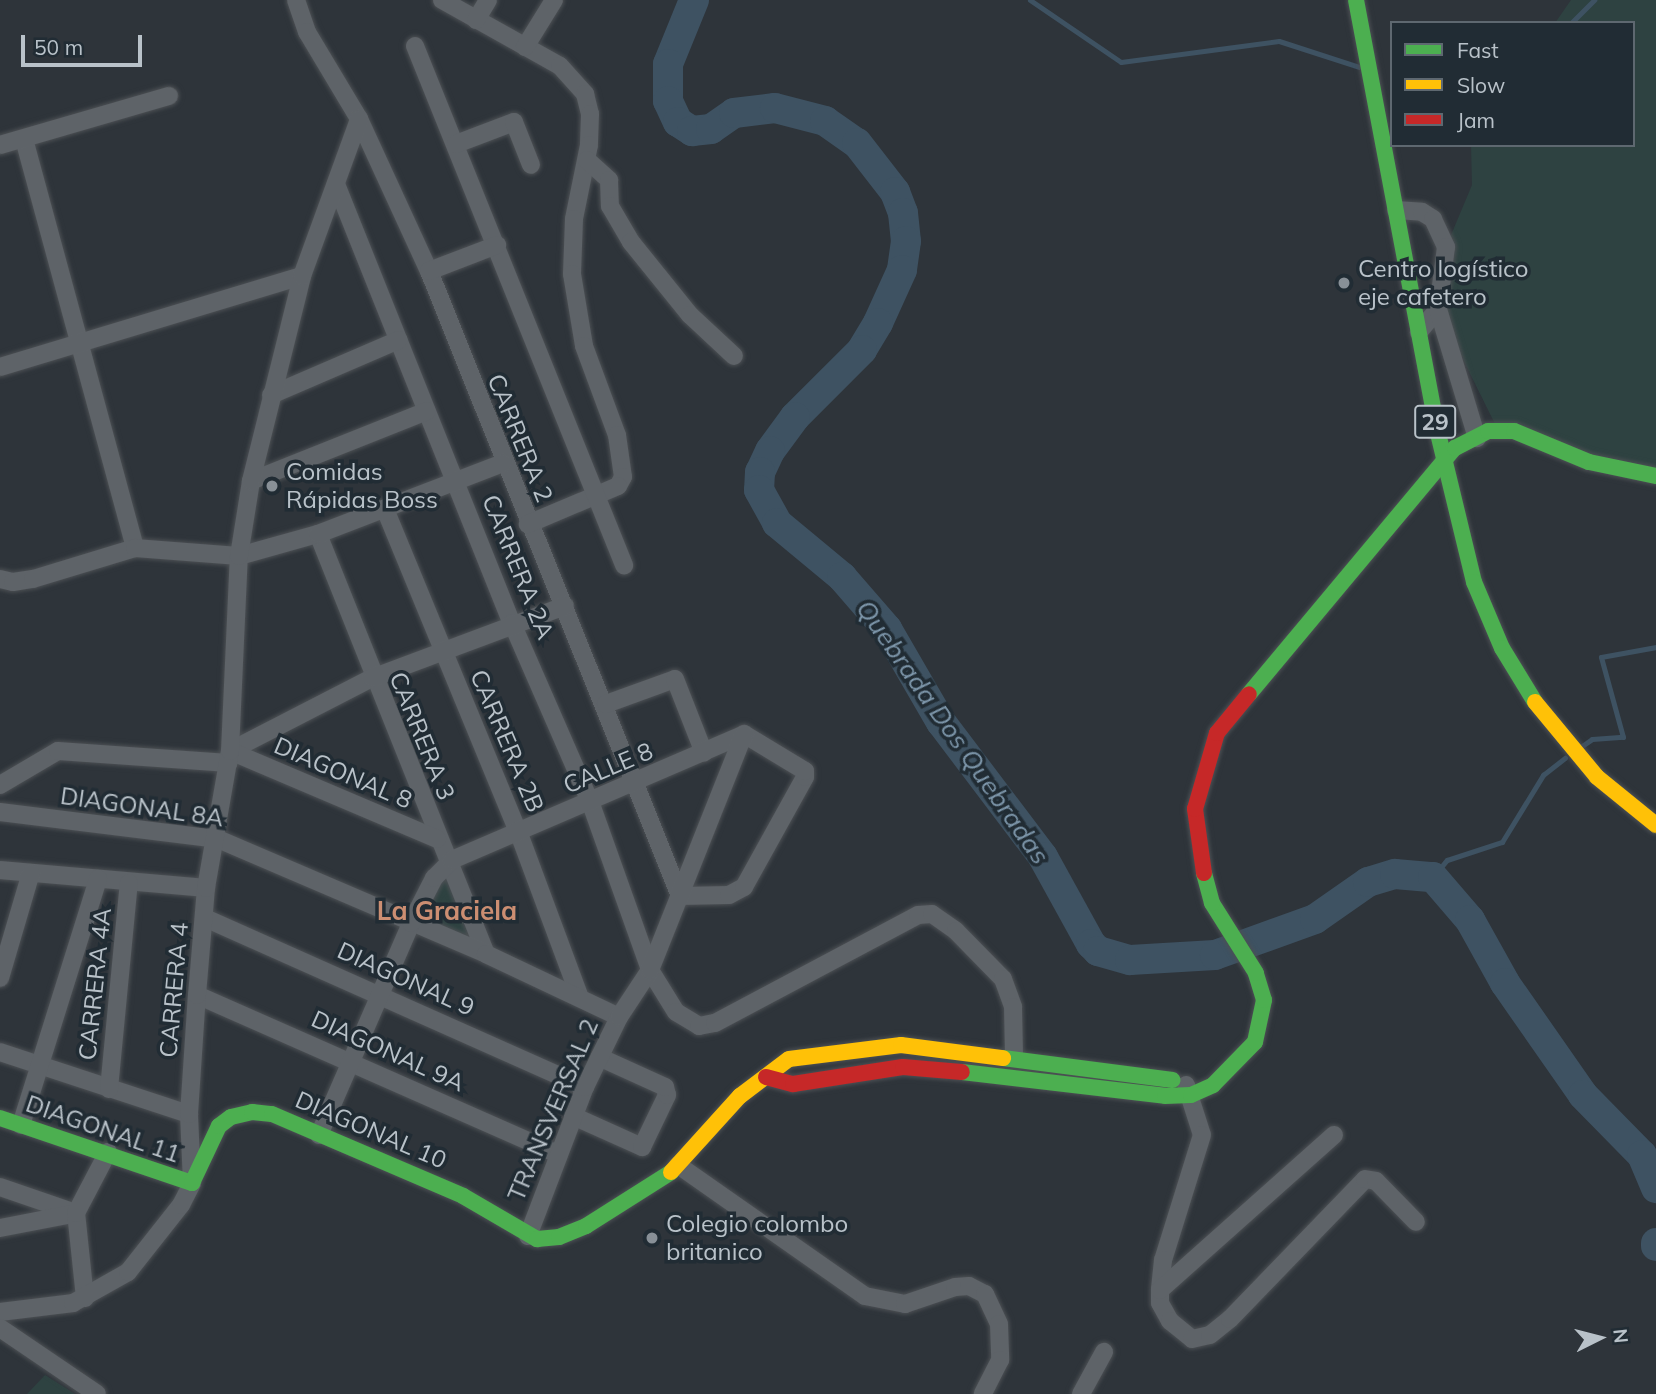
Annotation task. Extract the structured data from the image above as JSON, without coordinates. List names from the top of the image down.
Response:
{
  "streets": {
    "main road": ["29", "DIAGONAL 11", "DIAGONAL 10"],
    "street": [
      "CARRERA 2",
      "CARRERA 2A",
      "CARRERA 3",
      "CARRERA 2B",
      "CALLE 8",
      "DIAGONAL 8",
      "DIAGONAL 8A",
      "DIAGONAL 9",
      "CARRERA 4A",
      "CARRERA 4",
      "DIAGONAL 9A",
      "TRANSVERSAL 2"
    ]
  },
  "crossings": [
    ["CARRERA 2", "CALLE 8"],
    ["CARRERA 2", "CARRERA 4"],
    ["CARRERA 2", "TRANSVERSAL 2"],
    ["CARRERA 2A", "CALLE 8"],
    ["CARRERA 2A", "CARRERA 4"],
    ["CARRERA 2A", "TRANSVERSAL 2"],
    ["CARRERA 3", "CALLE 8"],
    ["CARRERA 3", "DIAGONAL 8"],
    ["CARRERA 3", "DIAGONAL 8A"],
    ["CARRERA 2B", "CALLE 8"],
    ["CARRERA 2B", "DIAGONAL 8A"],
    ["CALLE 8", "TRANSVERSAL 2"],
    ["DIAGONAL 8", "CARRERA 4"],
    ["DIAGONAL 8A", "CARRERA 4"],
    ["DIAGONAL 8A", "TRANSVERSAL 2"],
    ["DIAGONAL 9", "CARRERA 4"],
    ["DIAGONAL 9", "TRANSVERSAL 2"],
    ["CARRERA 4", "DIAGONAL 9A"],
    ["CARRERA 4", "DIAGONAL 11"],
    ["CARRERA 4", "DIAGONAL 10"],
    ["DIAGONAL 9A", "TRANSVERSAL 2"],
    ["TRANSVERSAL 2", "DIAGONAL 10"],
    ["DIAGONAL 11", "DIAGONAL 10"]
  ],
  "districts": ["La Graciela"],
  "water": ["Quebrada Dos Quebradas"],
  "places": ["Centro logístico eje cafetero", "Comidas Rápidas Boss", "Colegio colombo britanico"],
  "legend": ["Fast", "Slow", "Jam"],
  "scale_bar": "50 m",
  "north": "right"
}
